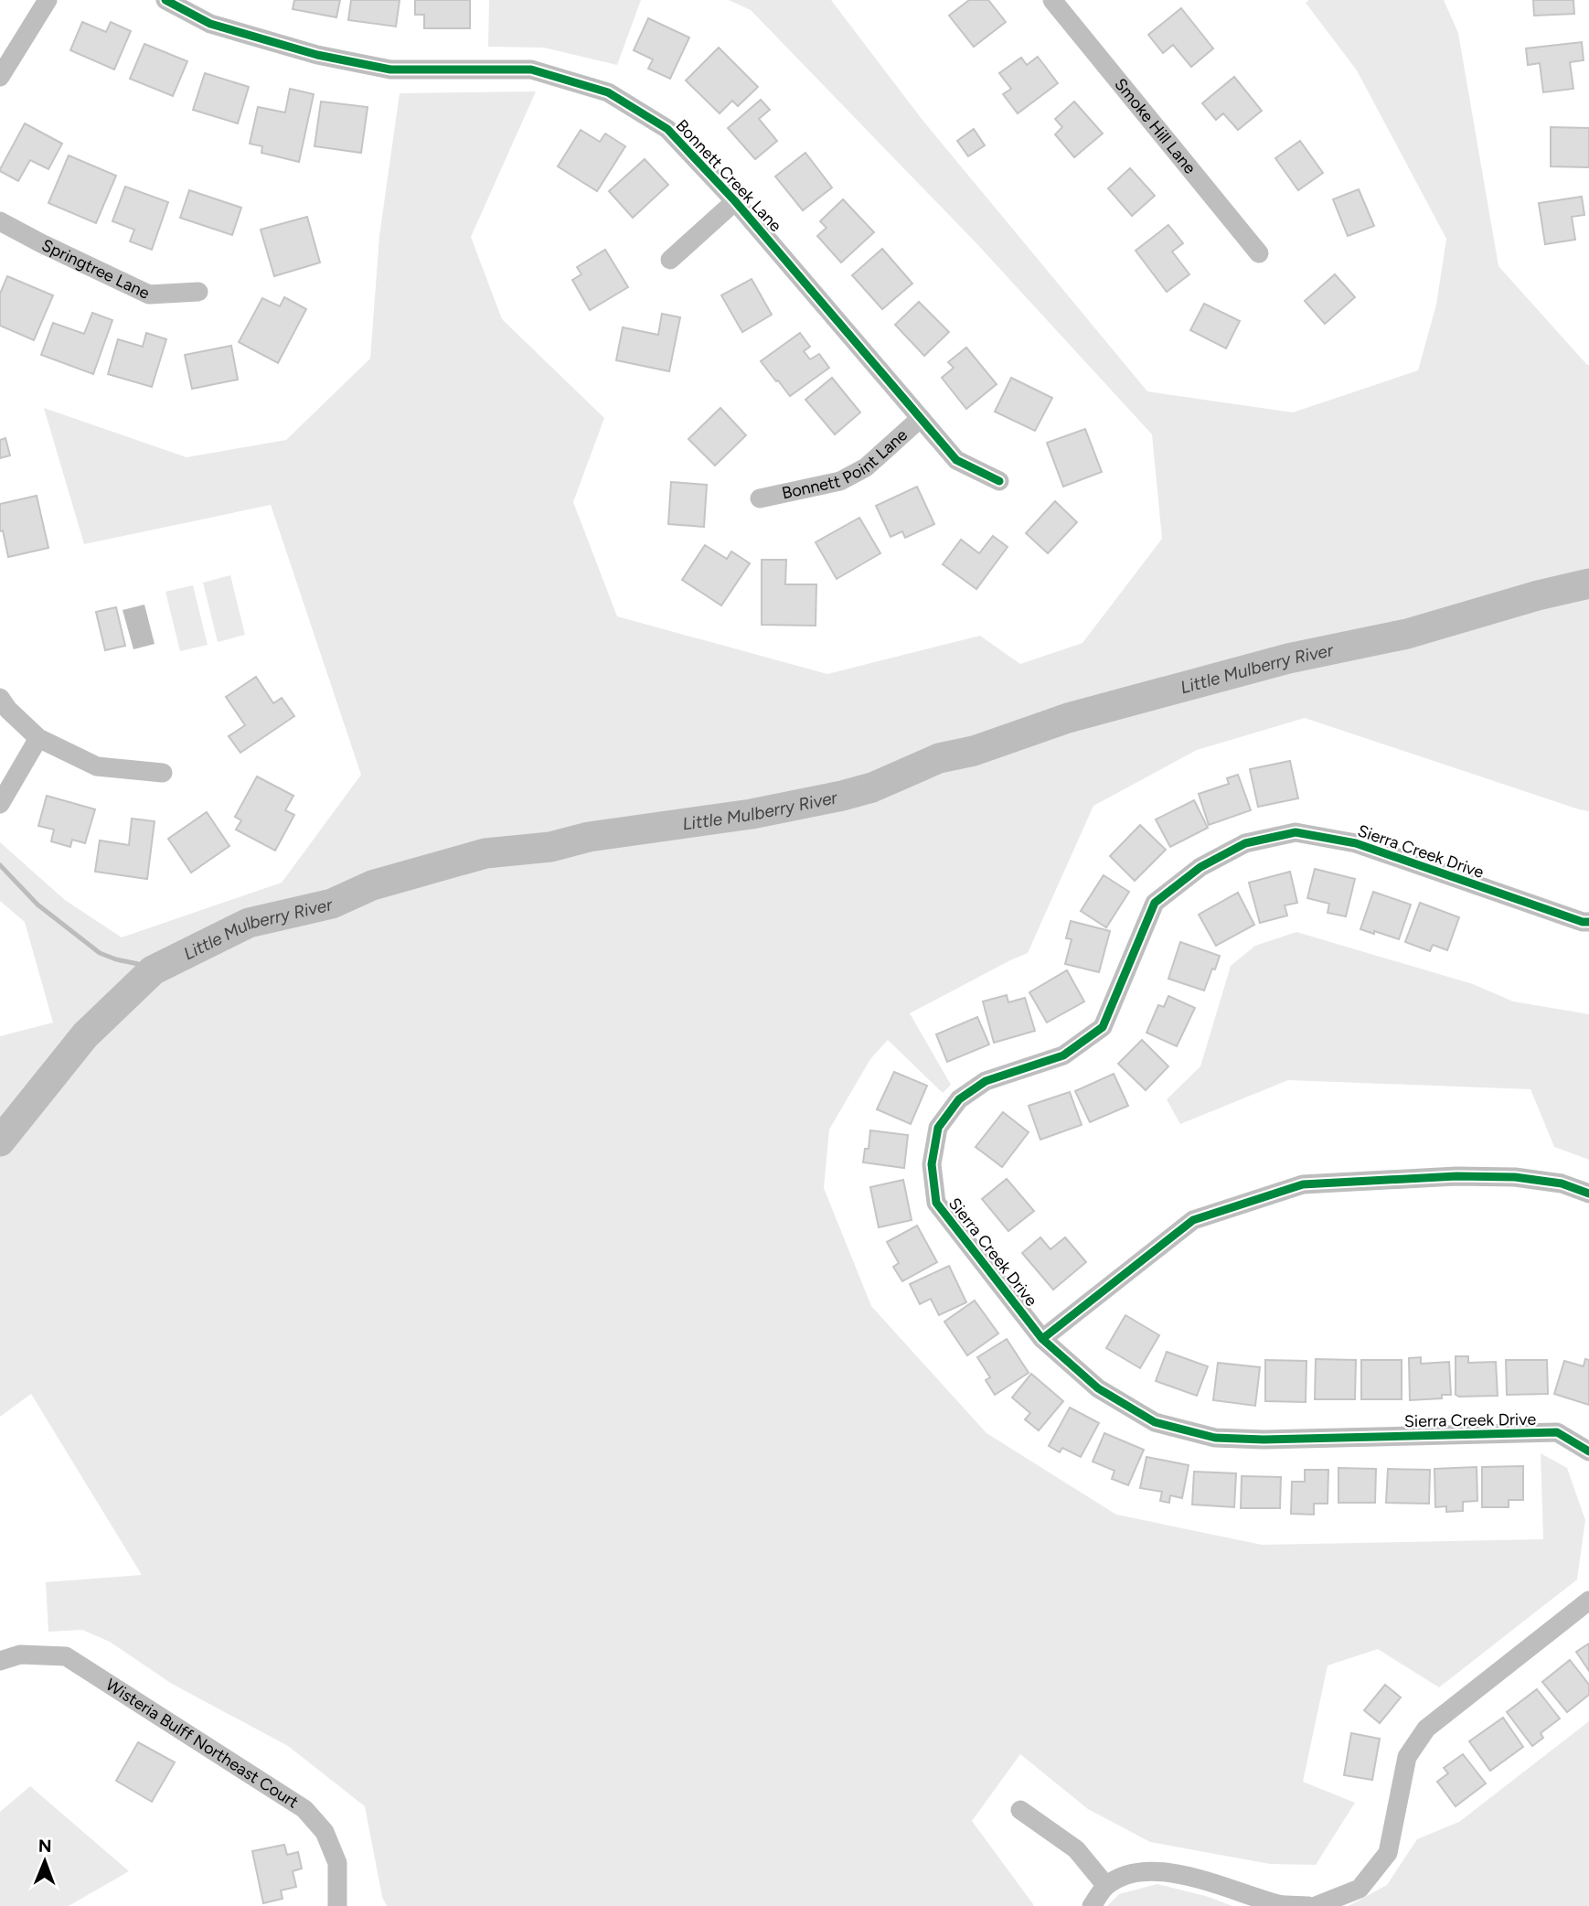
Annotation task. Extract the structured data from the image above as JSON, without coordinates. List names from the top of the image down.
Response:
{
  "streets": {
    "street": [
      "Smoke Hill Lane",
      "Bonnett Creek Lane",
      "Springtree Lane",
      "Bonnett Point Lane",
      "Sierra Creek Drive",
      "Wisteria Bulff Northeast Court"
    ]
  },
  "crossings": [
    ["Bonnett Creek Lane", "Bonnett Point Lane"]
  ],
  "water": ["Little Mulberry River"],
  "north": "top"
}
